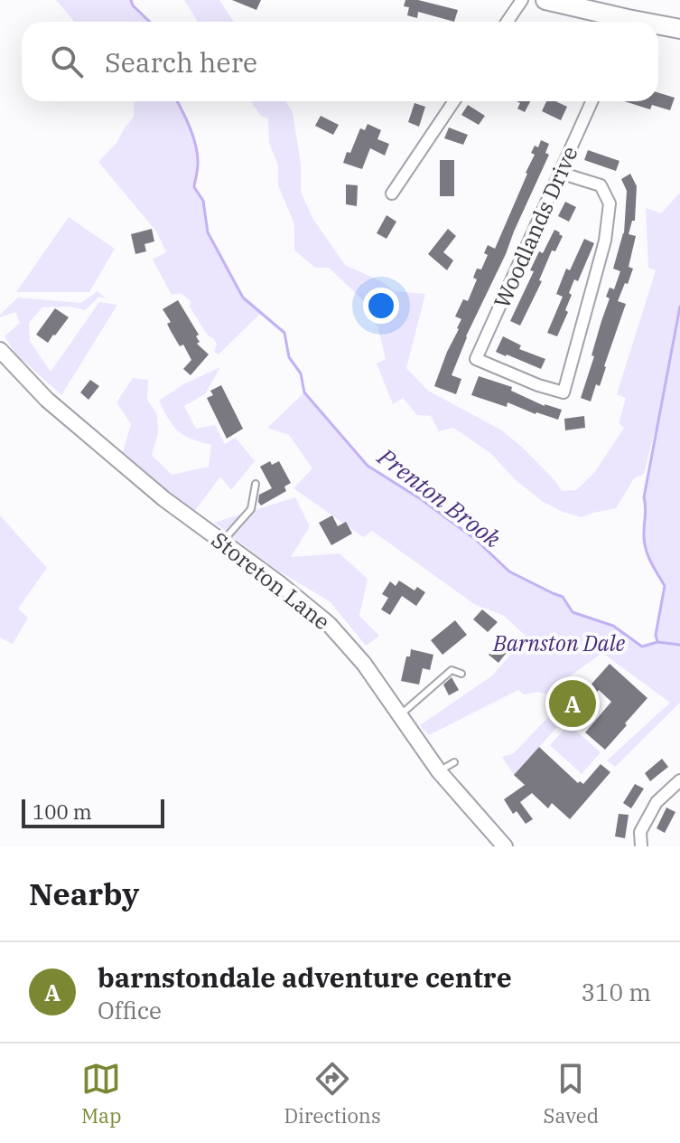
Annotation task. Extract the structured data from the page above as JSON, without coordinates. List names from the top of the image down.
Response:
{
  "streets": {
    "street": ["Woodlands Drive", "Storeton Lane"]
  },
  "water": ["Prenton Brook"],
  "parks": ["Barnston Dale"],
  "scale_bar": "100 m",
  "page": {
    "search": "Search here",
    "pins": "A",
    "scale": "100 m",
    "heading": "Nearby",
    "list": [
      {
        "mark": "A",
        "name": "barnstondale adventure centre",
        "note": "Office",
        "value": "310 m"
      }
    ],
    "nav": ["Map", "Directions", "Saved"]
  }
}
